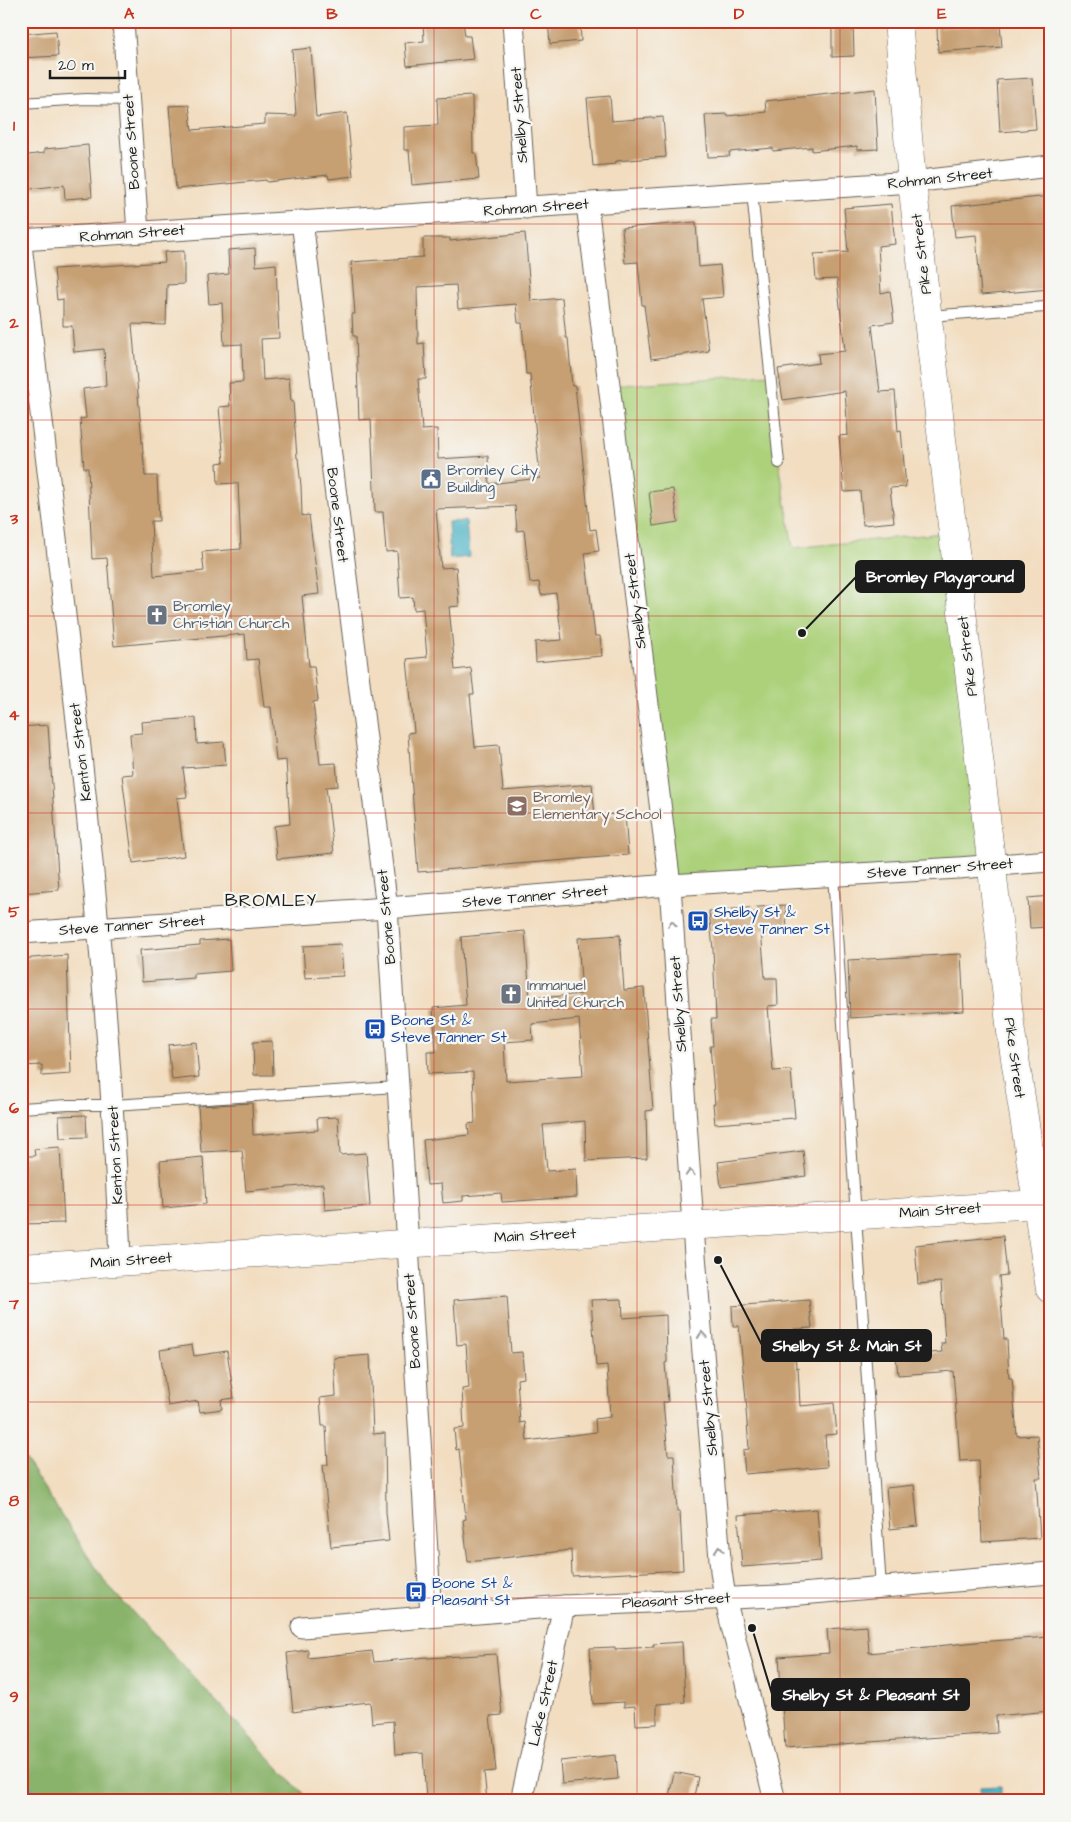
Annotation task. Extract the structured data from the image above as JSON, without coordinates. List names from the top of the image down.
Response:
{
  "streets": {
    "main road": ["Pike Street", "Main Street"],
    "street": [
      "Shelby Street",
      "Boone Street",
      "Rohman Street",
      "Kenton Street",
      "Steve Tanner Street",
      "Pleasant Street",
      "Lake Street"
    ]
  },
  "crossings": [
    ["Shelby Street", "Rohman Street"],
    ["Shelby Street", "Steve Tanner Street"],
    ["Shelby Street", "Main Street"],
    ["Shelby Street", "Pleasant Street"],
    ["Boone Street", "Rohman Street"],
    ["Boone Street", "Steve Tanner Street"],
    ["Boone Street", "Main Street"],
    ["Boone Street", "Pleasant Street"],
    ["Rohman Street", "Pike Street"],
    ["Pike Street", "Steve Tanner Street"],
    ["Pike Street", "Main Street"],
    ["Kenton Street", "Steve Tanner Street"],
    ["Kenton Street", "Main Street"],
    ["Pleasant Street", "Lake Street"]
  ],
  "one_way": ["Shelby Street"],
  "districts": ["BROMLEY"],
  "places": {
    "public building": ["Bromley City Building"],
    "church": ["Bromley Christian Church", "Immanuel United Church"],
    "other": ["Bromley Playground", "Shelby St & Main St", "Shelby St & Pleasant St"],
    "school or university": ["Bromley Elementary School"],
    "bus stop": ["Shelby St & Steve Tanner St", "Boone St & Steve Tanner St", "Boone St & Pleasant St"]
  },
  "scale_bar": "20 m",
  "grid": {
    "columns": [
      "A",
      "B",
      "C",
      "D",
      "E"
    ],
    "rows": [
      "1",
      "2",
      "3",
      "4",
      "5",
      "6",
      "7",
      "8",
      "9"
    ]
  }
}
